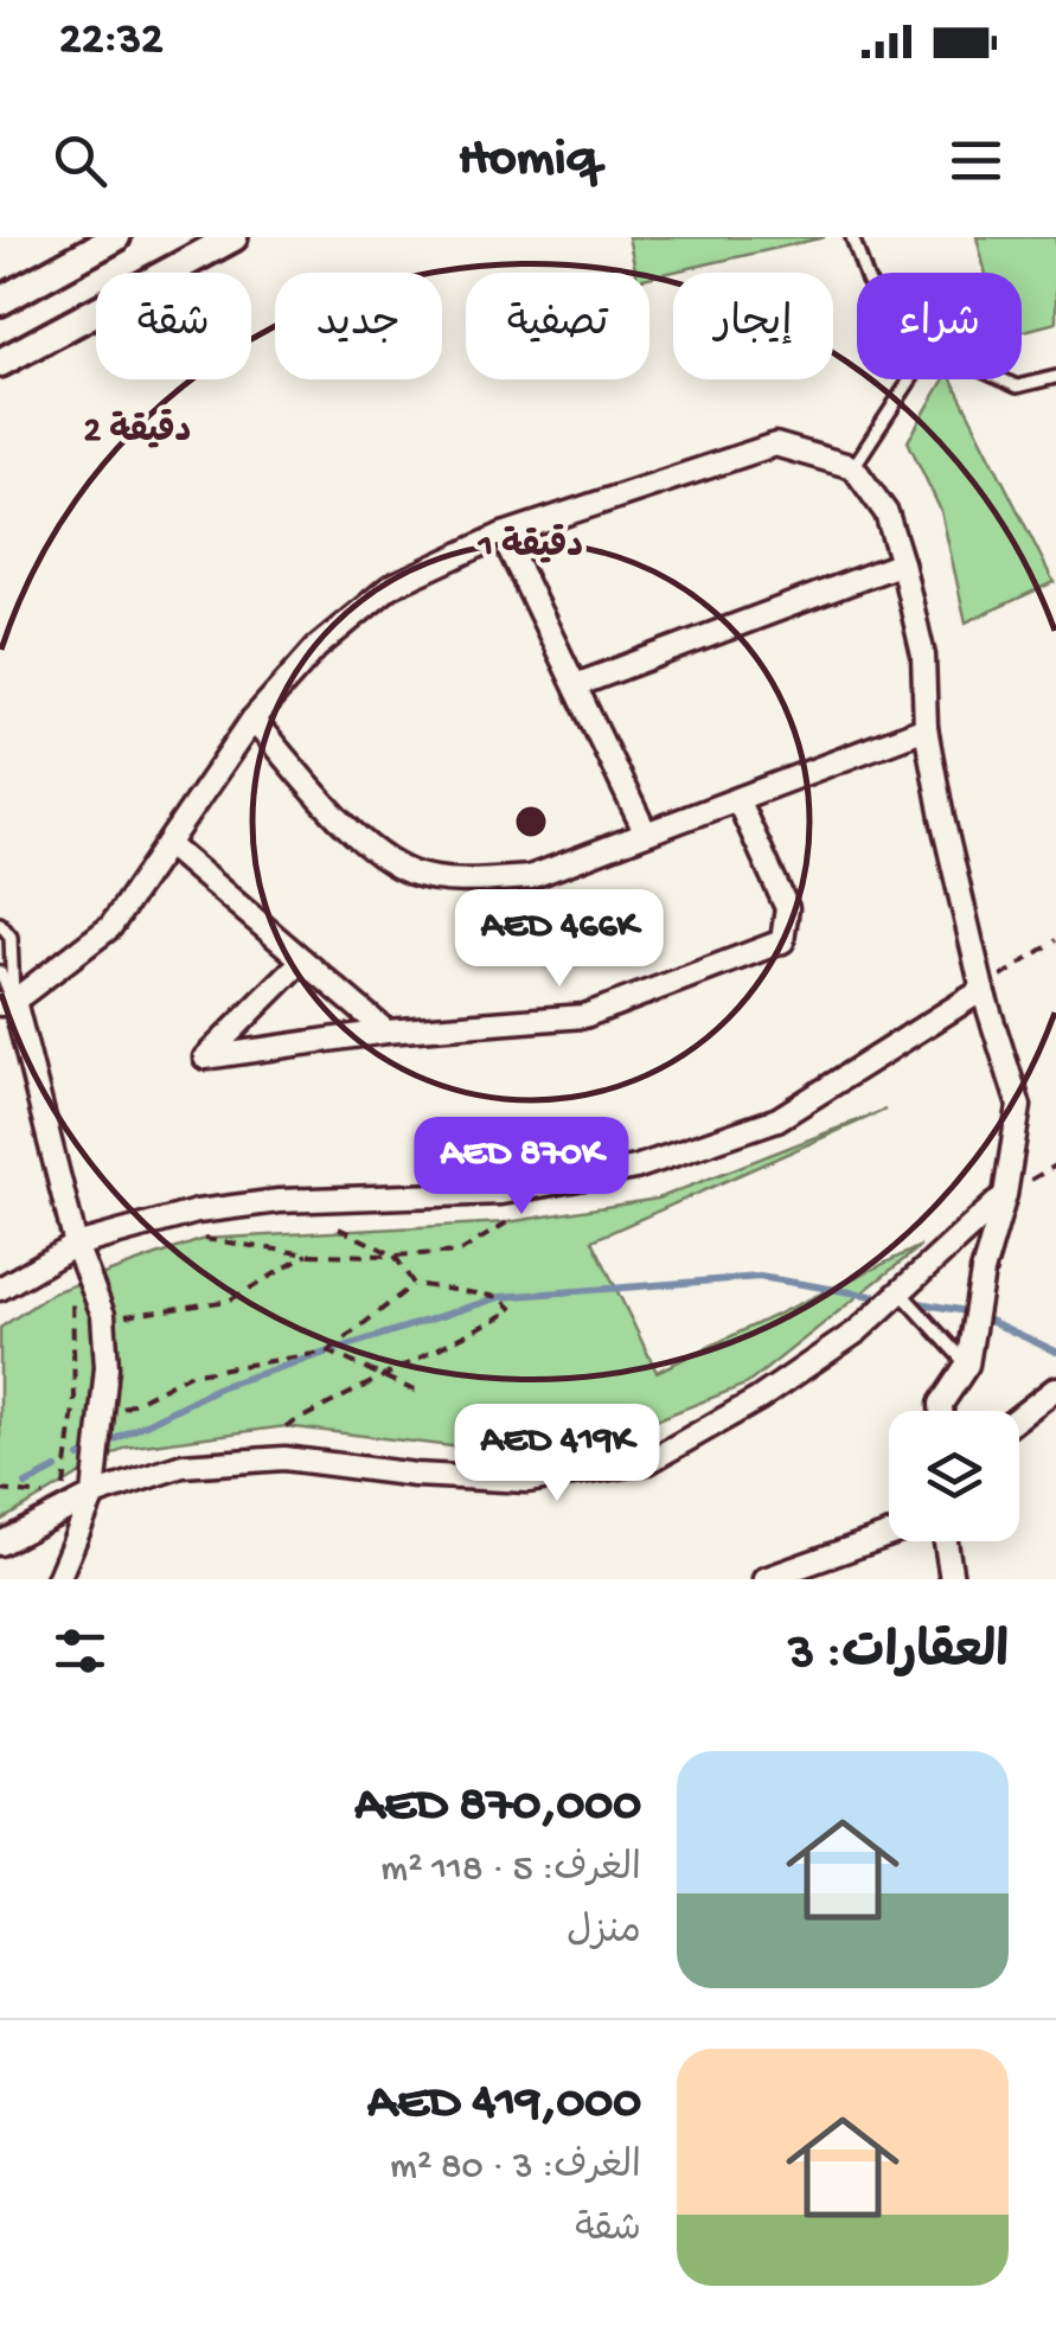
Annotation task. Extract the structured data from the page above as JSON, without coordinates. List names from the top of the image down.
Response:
{
  "page": {
    "status": "22:32",
    "header": "Homiq",
    "chip": [
      "شراء",
      "إيجار",
      "تصفية",
      "جديد",
      "شقة"
    ],
    "price": ["AED 466K", "AED 870K", "AED 419K"],
    "heading": "العقارات: 3",
    "list": [
      {
        "name": "AED 870,000",
        "note": "الغرف: 5 · 118 m² · منزل"
      },
      {
        "name": "AED 419,000",
        "note": "الغرف: 3 · 80 m² · شقة"
      }
    ]
  },
  "rings": ["2 دقيقة", "1 دقيقة"]
}
